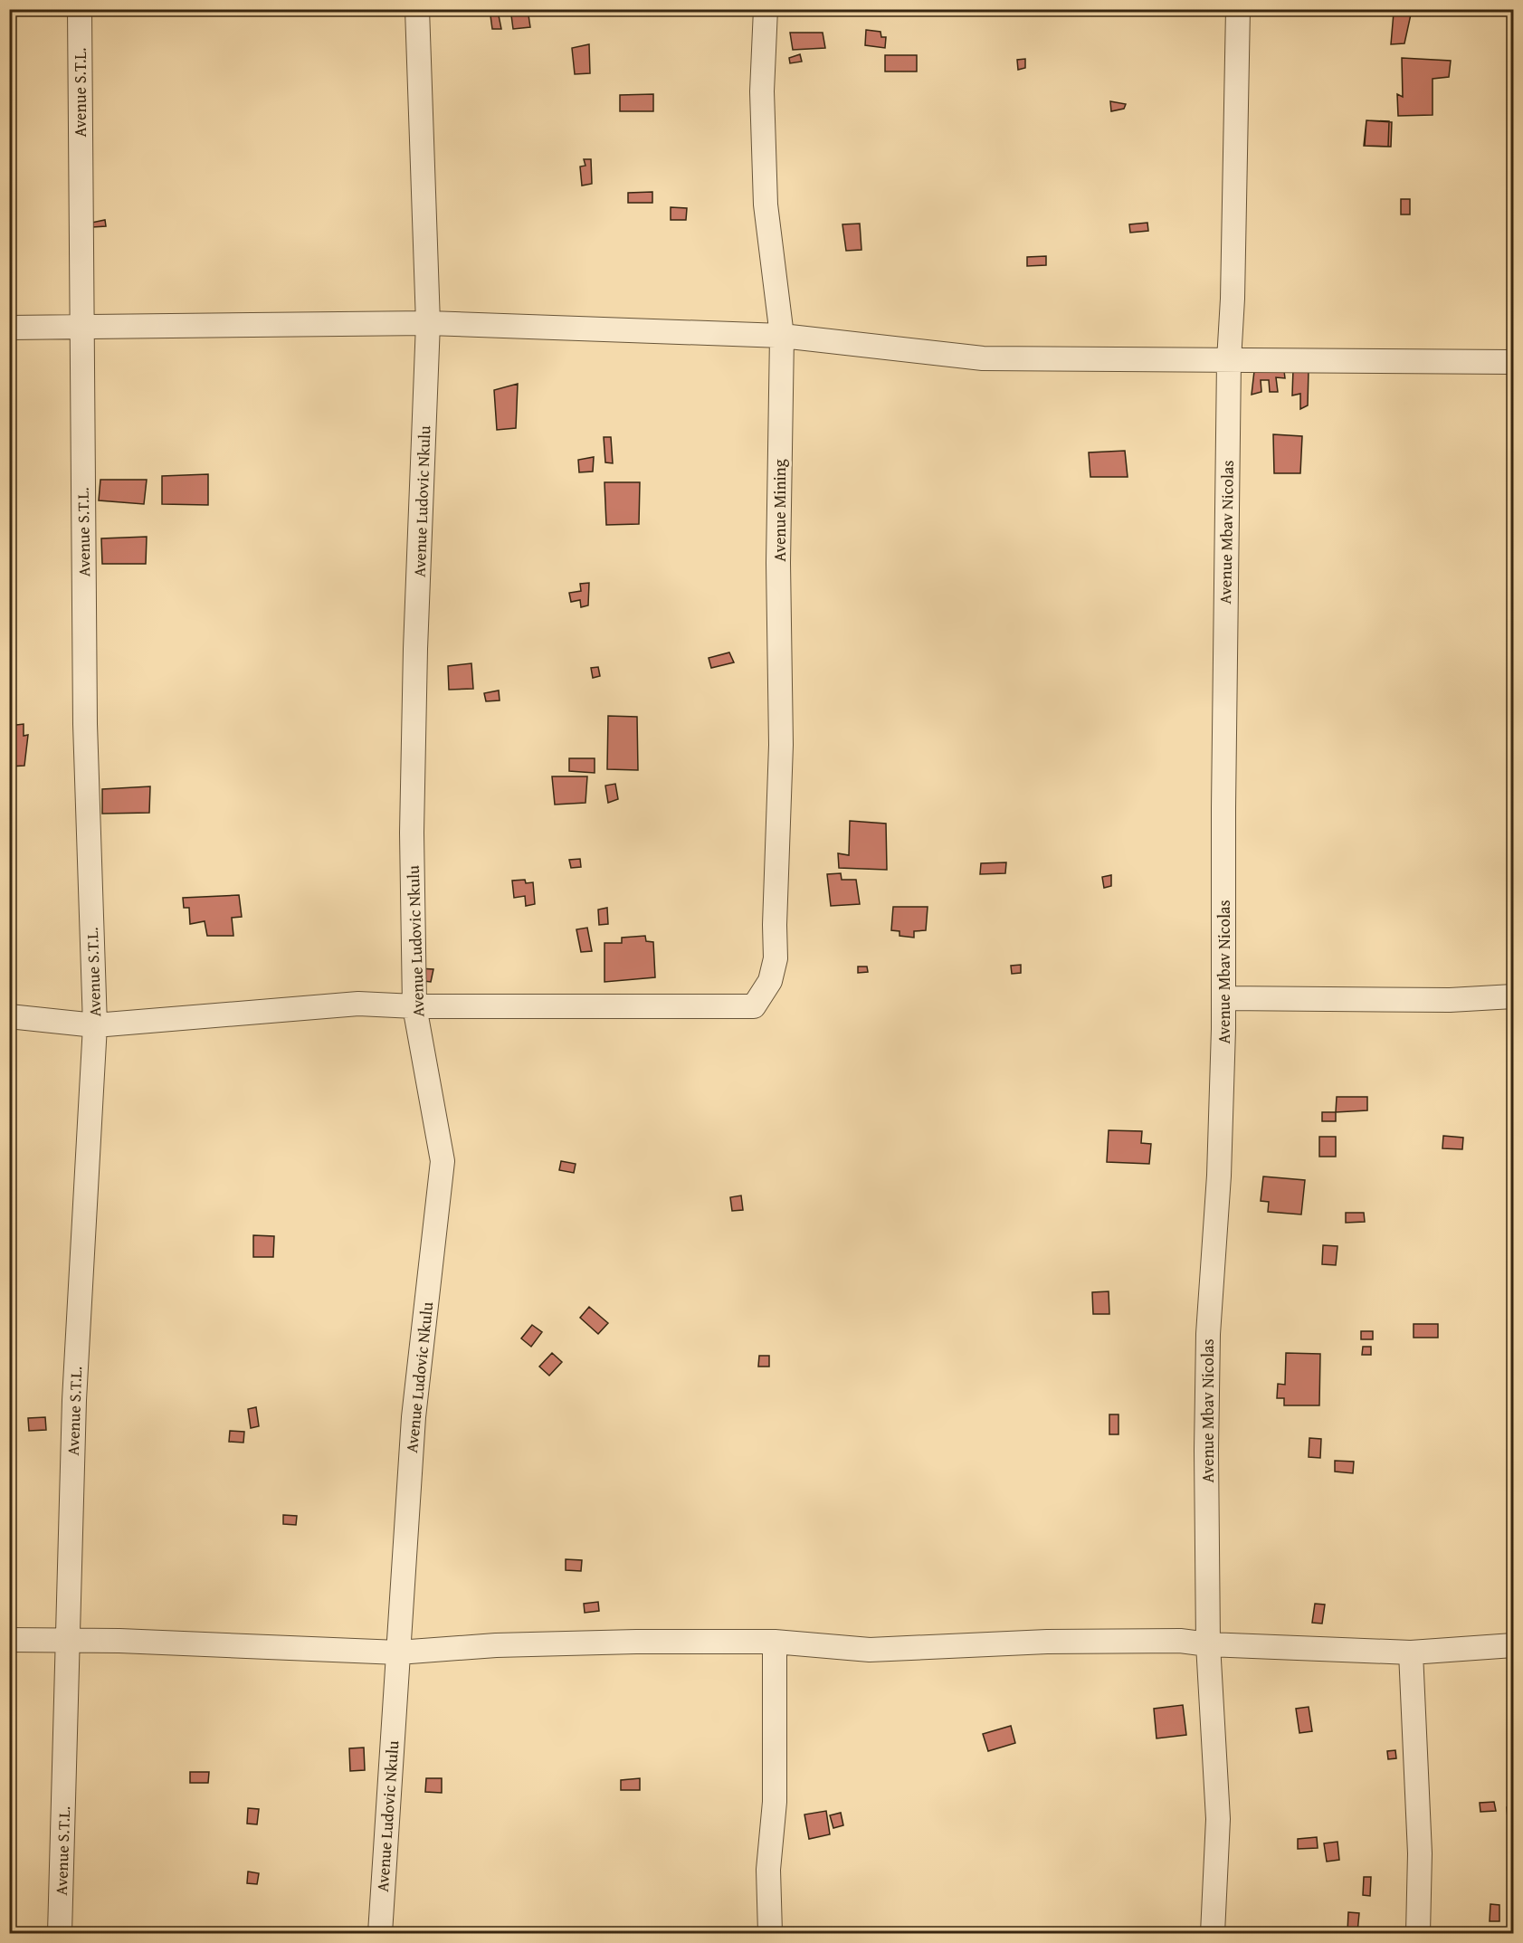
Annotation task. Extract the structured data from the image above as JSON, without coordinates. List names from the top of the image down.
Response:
{
  "streets": {
    "street": [
      "Avenue S.T.L.",
      "Avenue Ludovic Nkulu",
      "Avenue Mining",
      "Avenue Mbav Nicolas"
    ]
  },
  "crossings": [
    ["Avenue Ludovic Nkulu", "Avenue Mining"]
  ]
}
